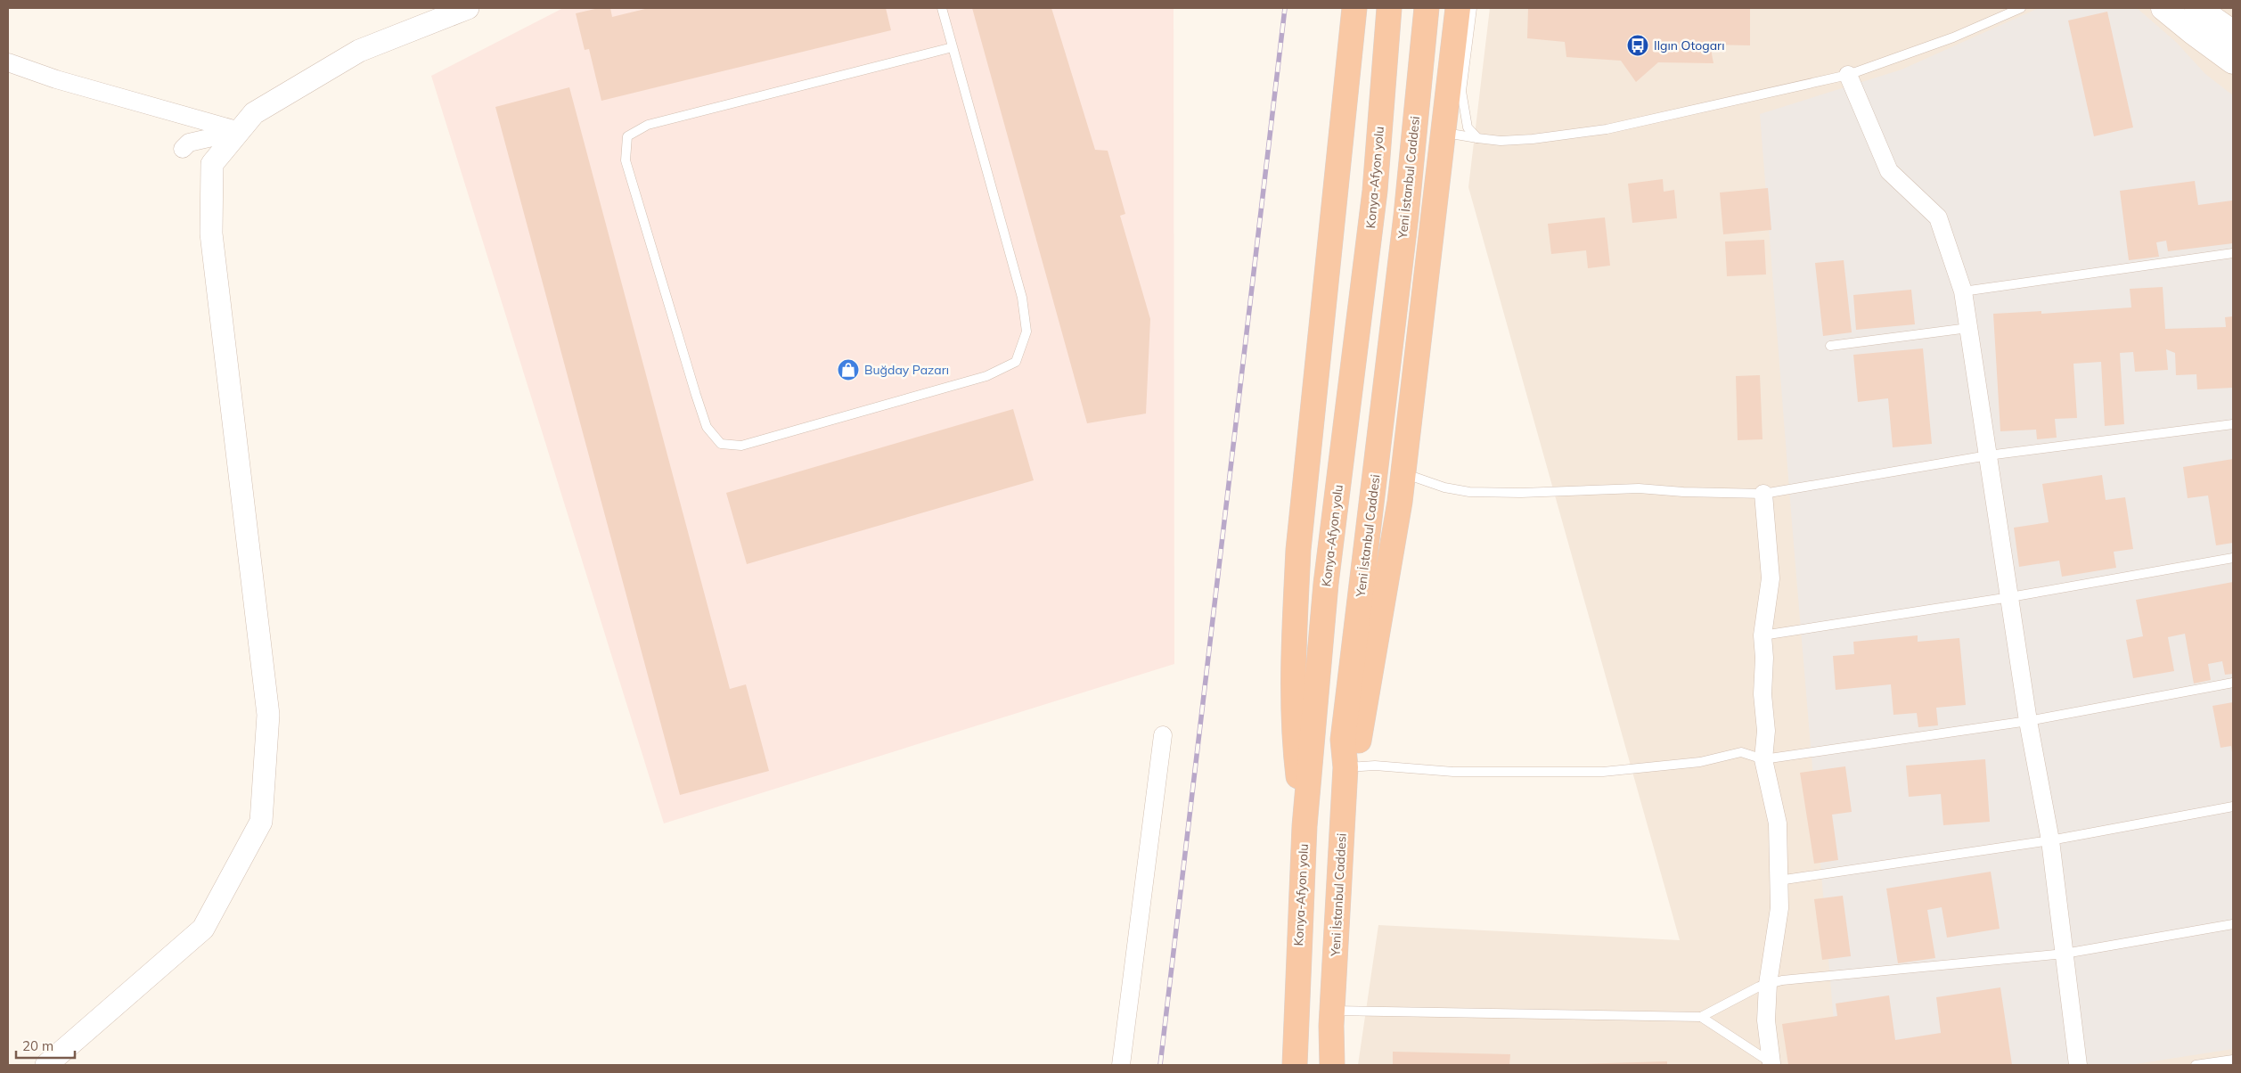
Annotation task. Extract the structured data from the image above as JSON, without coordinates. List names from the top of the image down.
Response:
{
  "streets": {
    "highway": ["Konya-Afyon yolu", "Yeni İstanbul Caddesi"]
  },
  "places": {
    "bus stop": ["Ilgın Otogarı"],
    "shop": ["Buğday Pazarı"]
  },
  "scale_bar": "20 m"
}
